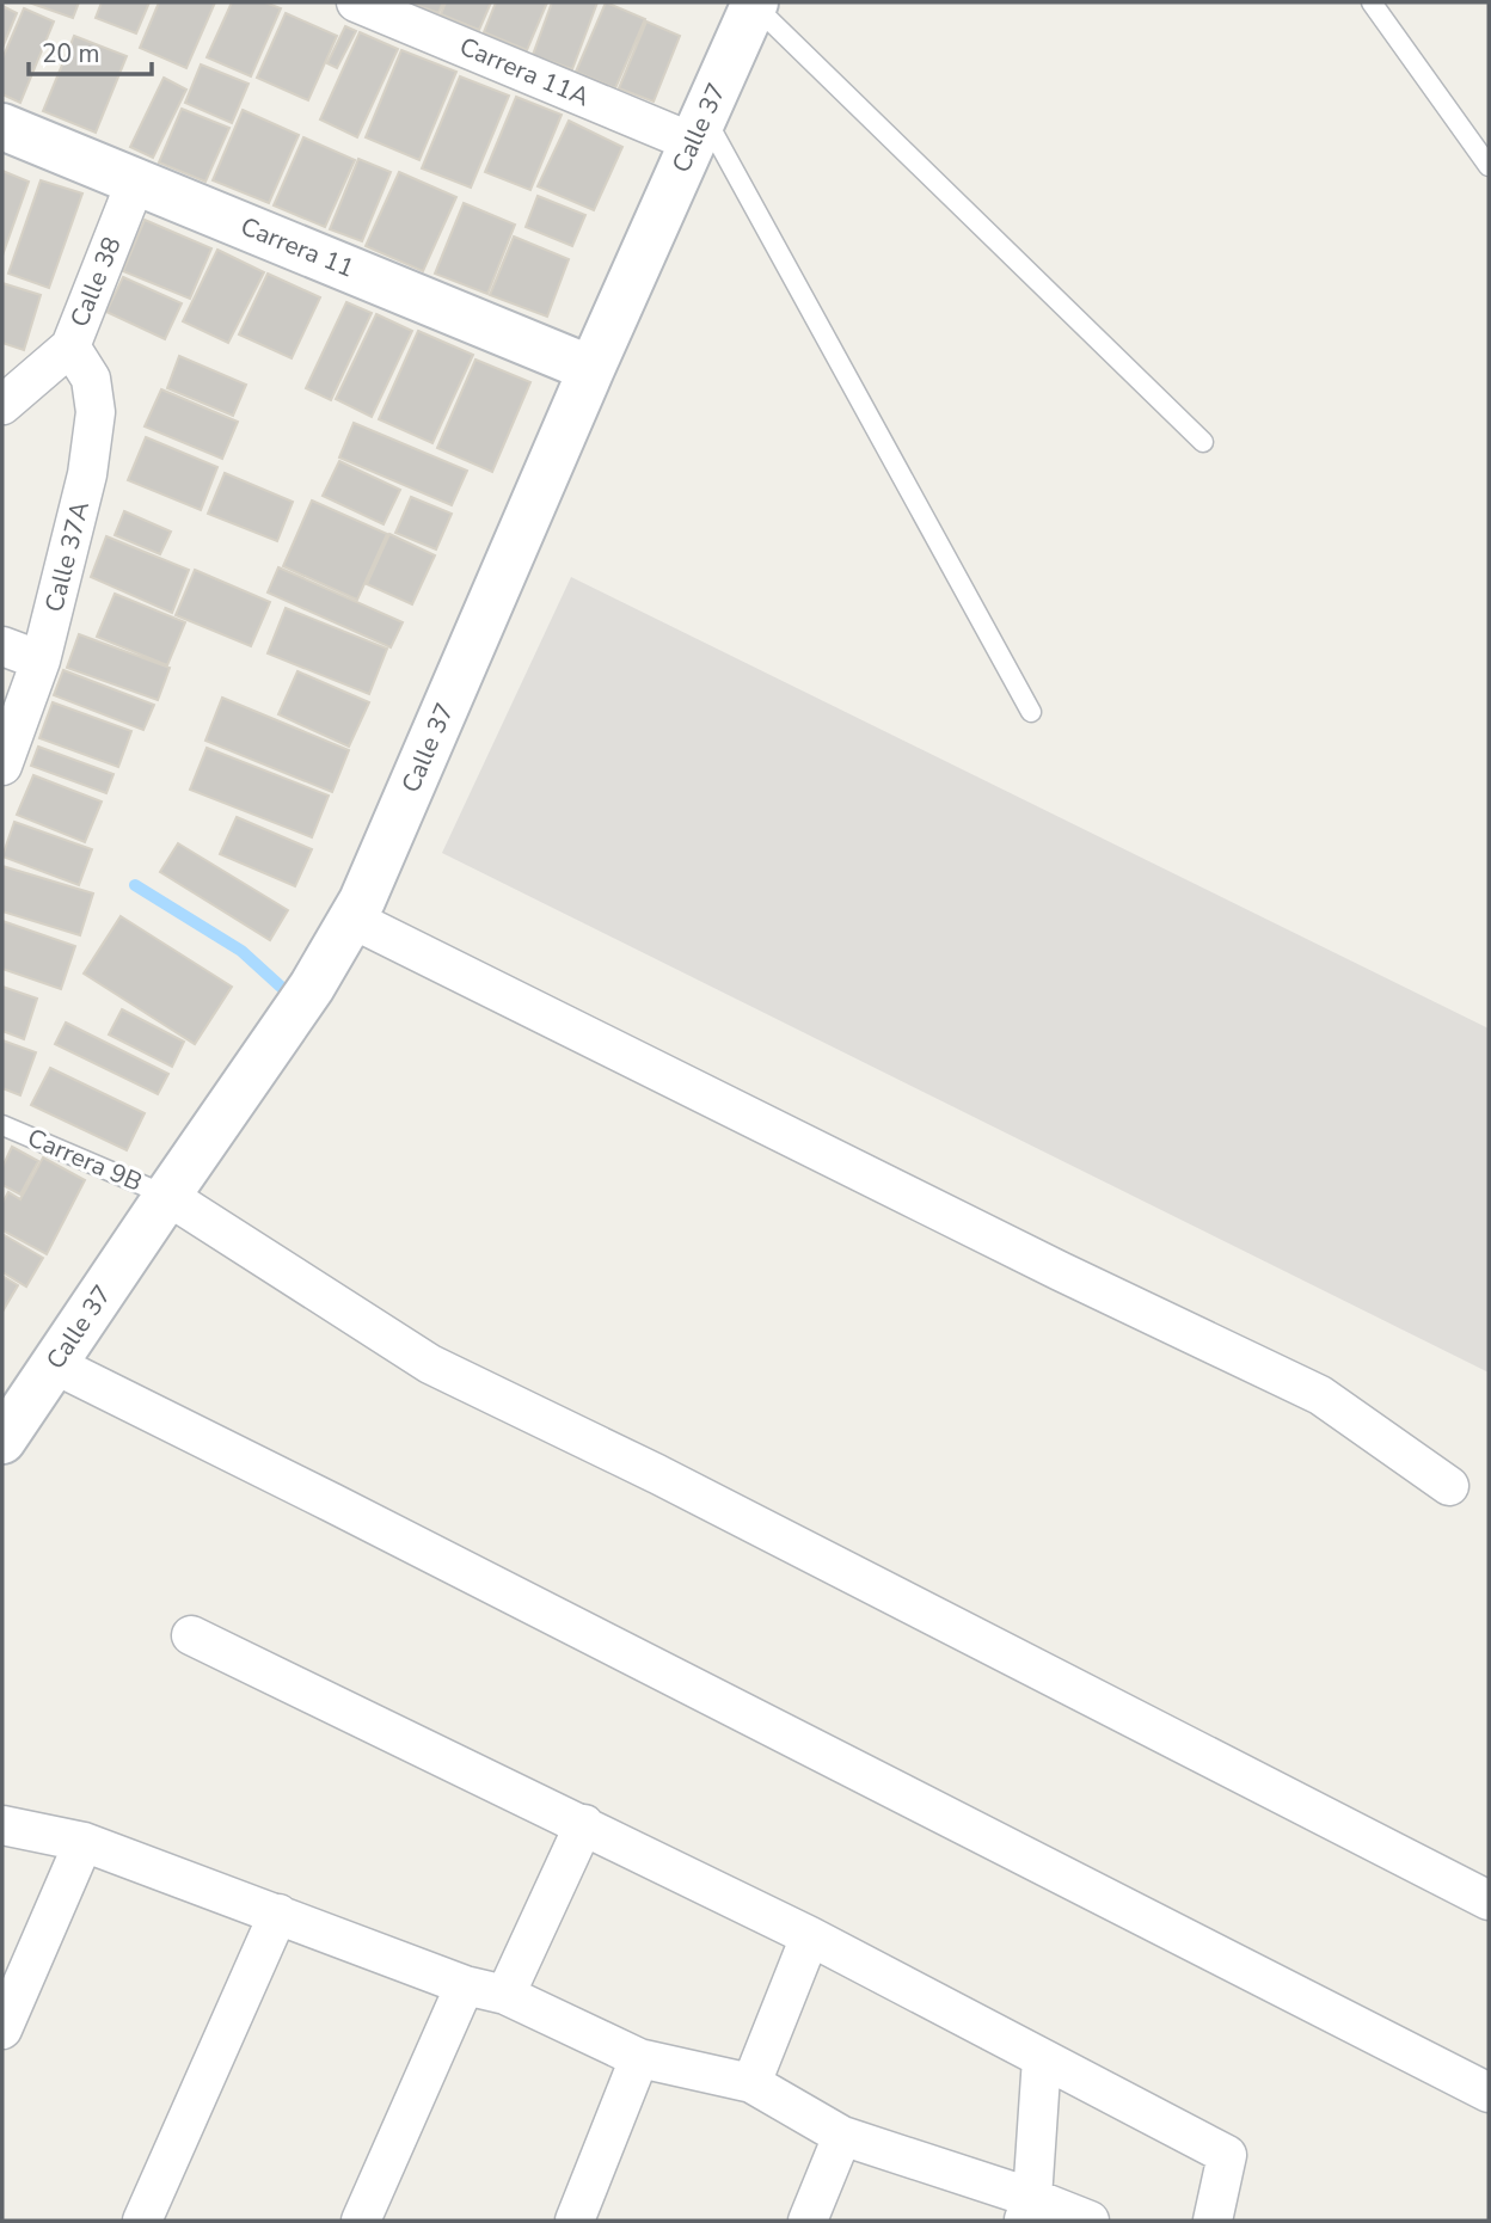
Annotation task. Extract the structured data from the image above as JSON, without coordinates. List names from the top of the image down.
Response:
{
  "streets": {
    "main road": ["Calle 37", "Carrera 11"],
    "street": ["Carrera 11A", "Calle 38", "Calle 37A"],
    "lane": ["Carrera 9B"]
  },
  "crossings": [
    ["Carrera 11A", "Calle 37"],
    ["Calle 37", "Carrera 11"],
    ["Calle 37", "Carrera 9B"],
    ["Carrera 11", "Calle 38"],
    ["Calle 38", "Calle 37A"]
  ],
  "scale_bar": "20 m"
}
